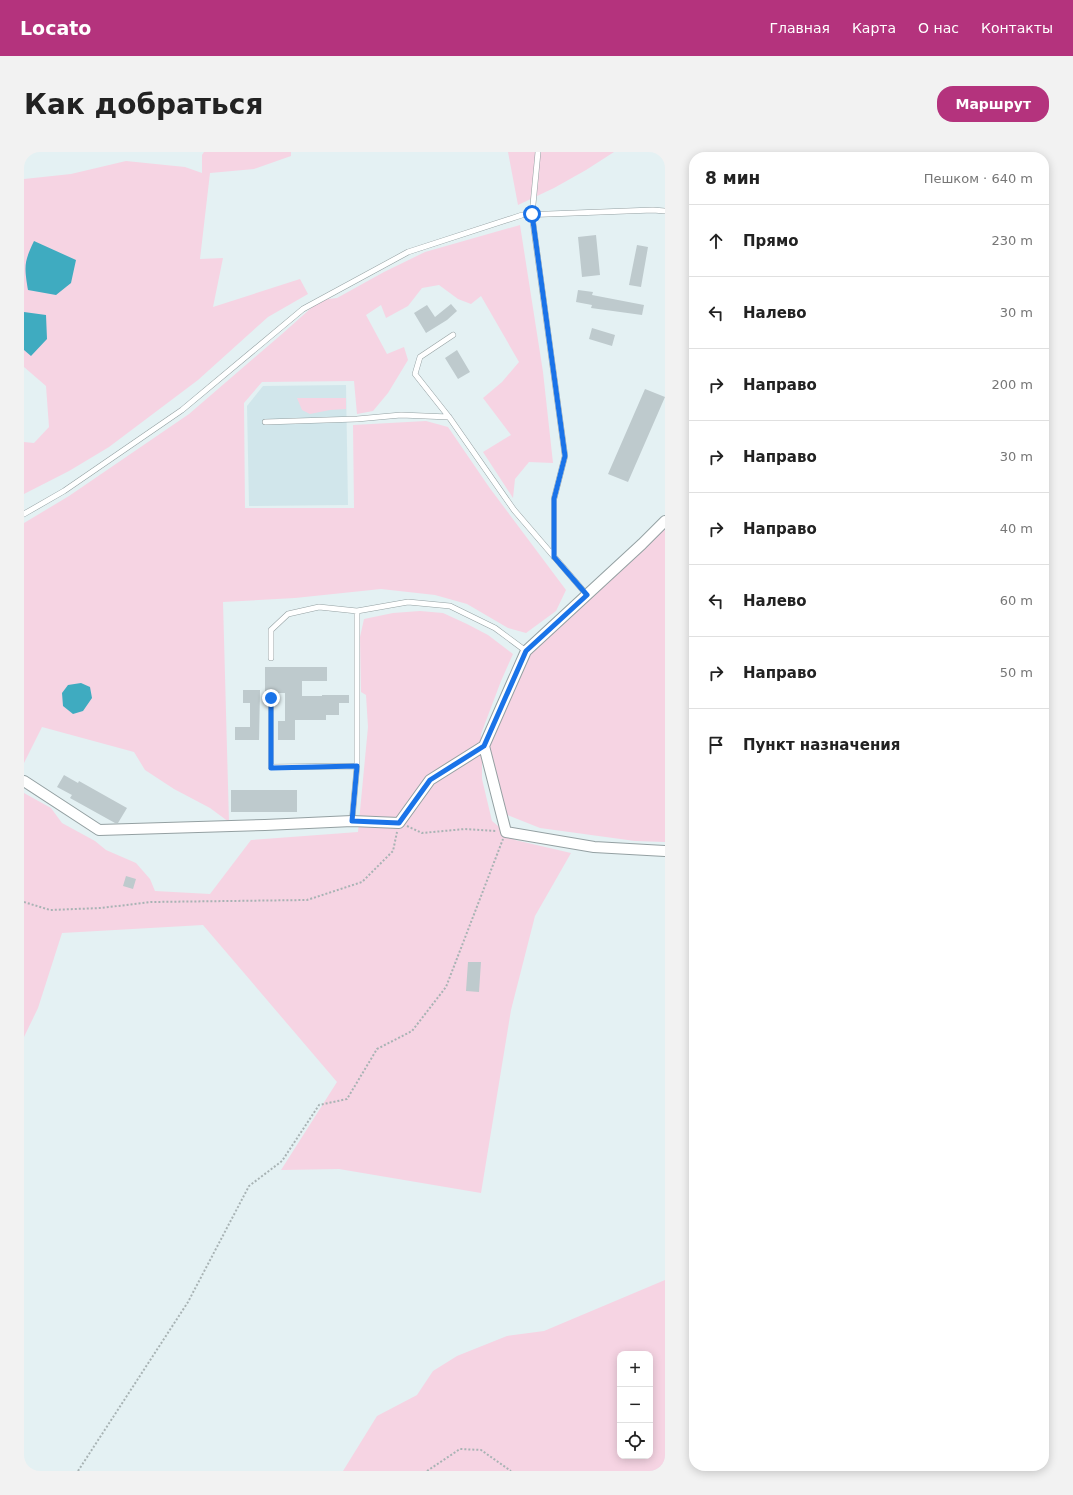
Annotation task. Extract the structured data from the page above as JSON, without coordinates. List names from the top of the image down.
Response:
{
  "page": {
    "header": "Locato",
    "nav": [
      "Главная",
      "Карта",
      "О нас",
      "Контакты"
    ],
    "buttons": "Маршрут",
    "title": "Как добраться",
    "heading": ["8 мин", "Пешком · 640 m"],
    "list": [
      ["Прямо", "230 m"],
      ["Налево", "30 m"],
      ["Направо", "200 m"],
      ["Направо", "30 m"],
      ["Направо", "40 m"],
      ["Налево", "60 m"],
      ["Направо", "50 m"],
      "Пункт назначения"
    ],
    "map_buttons": ["+", "−"]
  }
}
